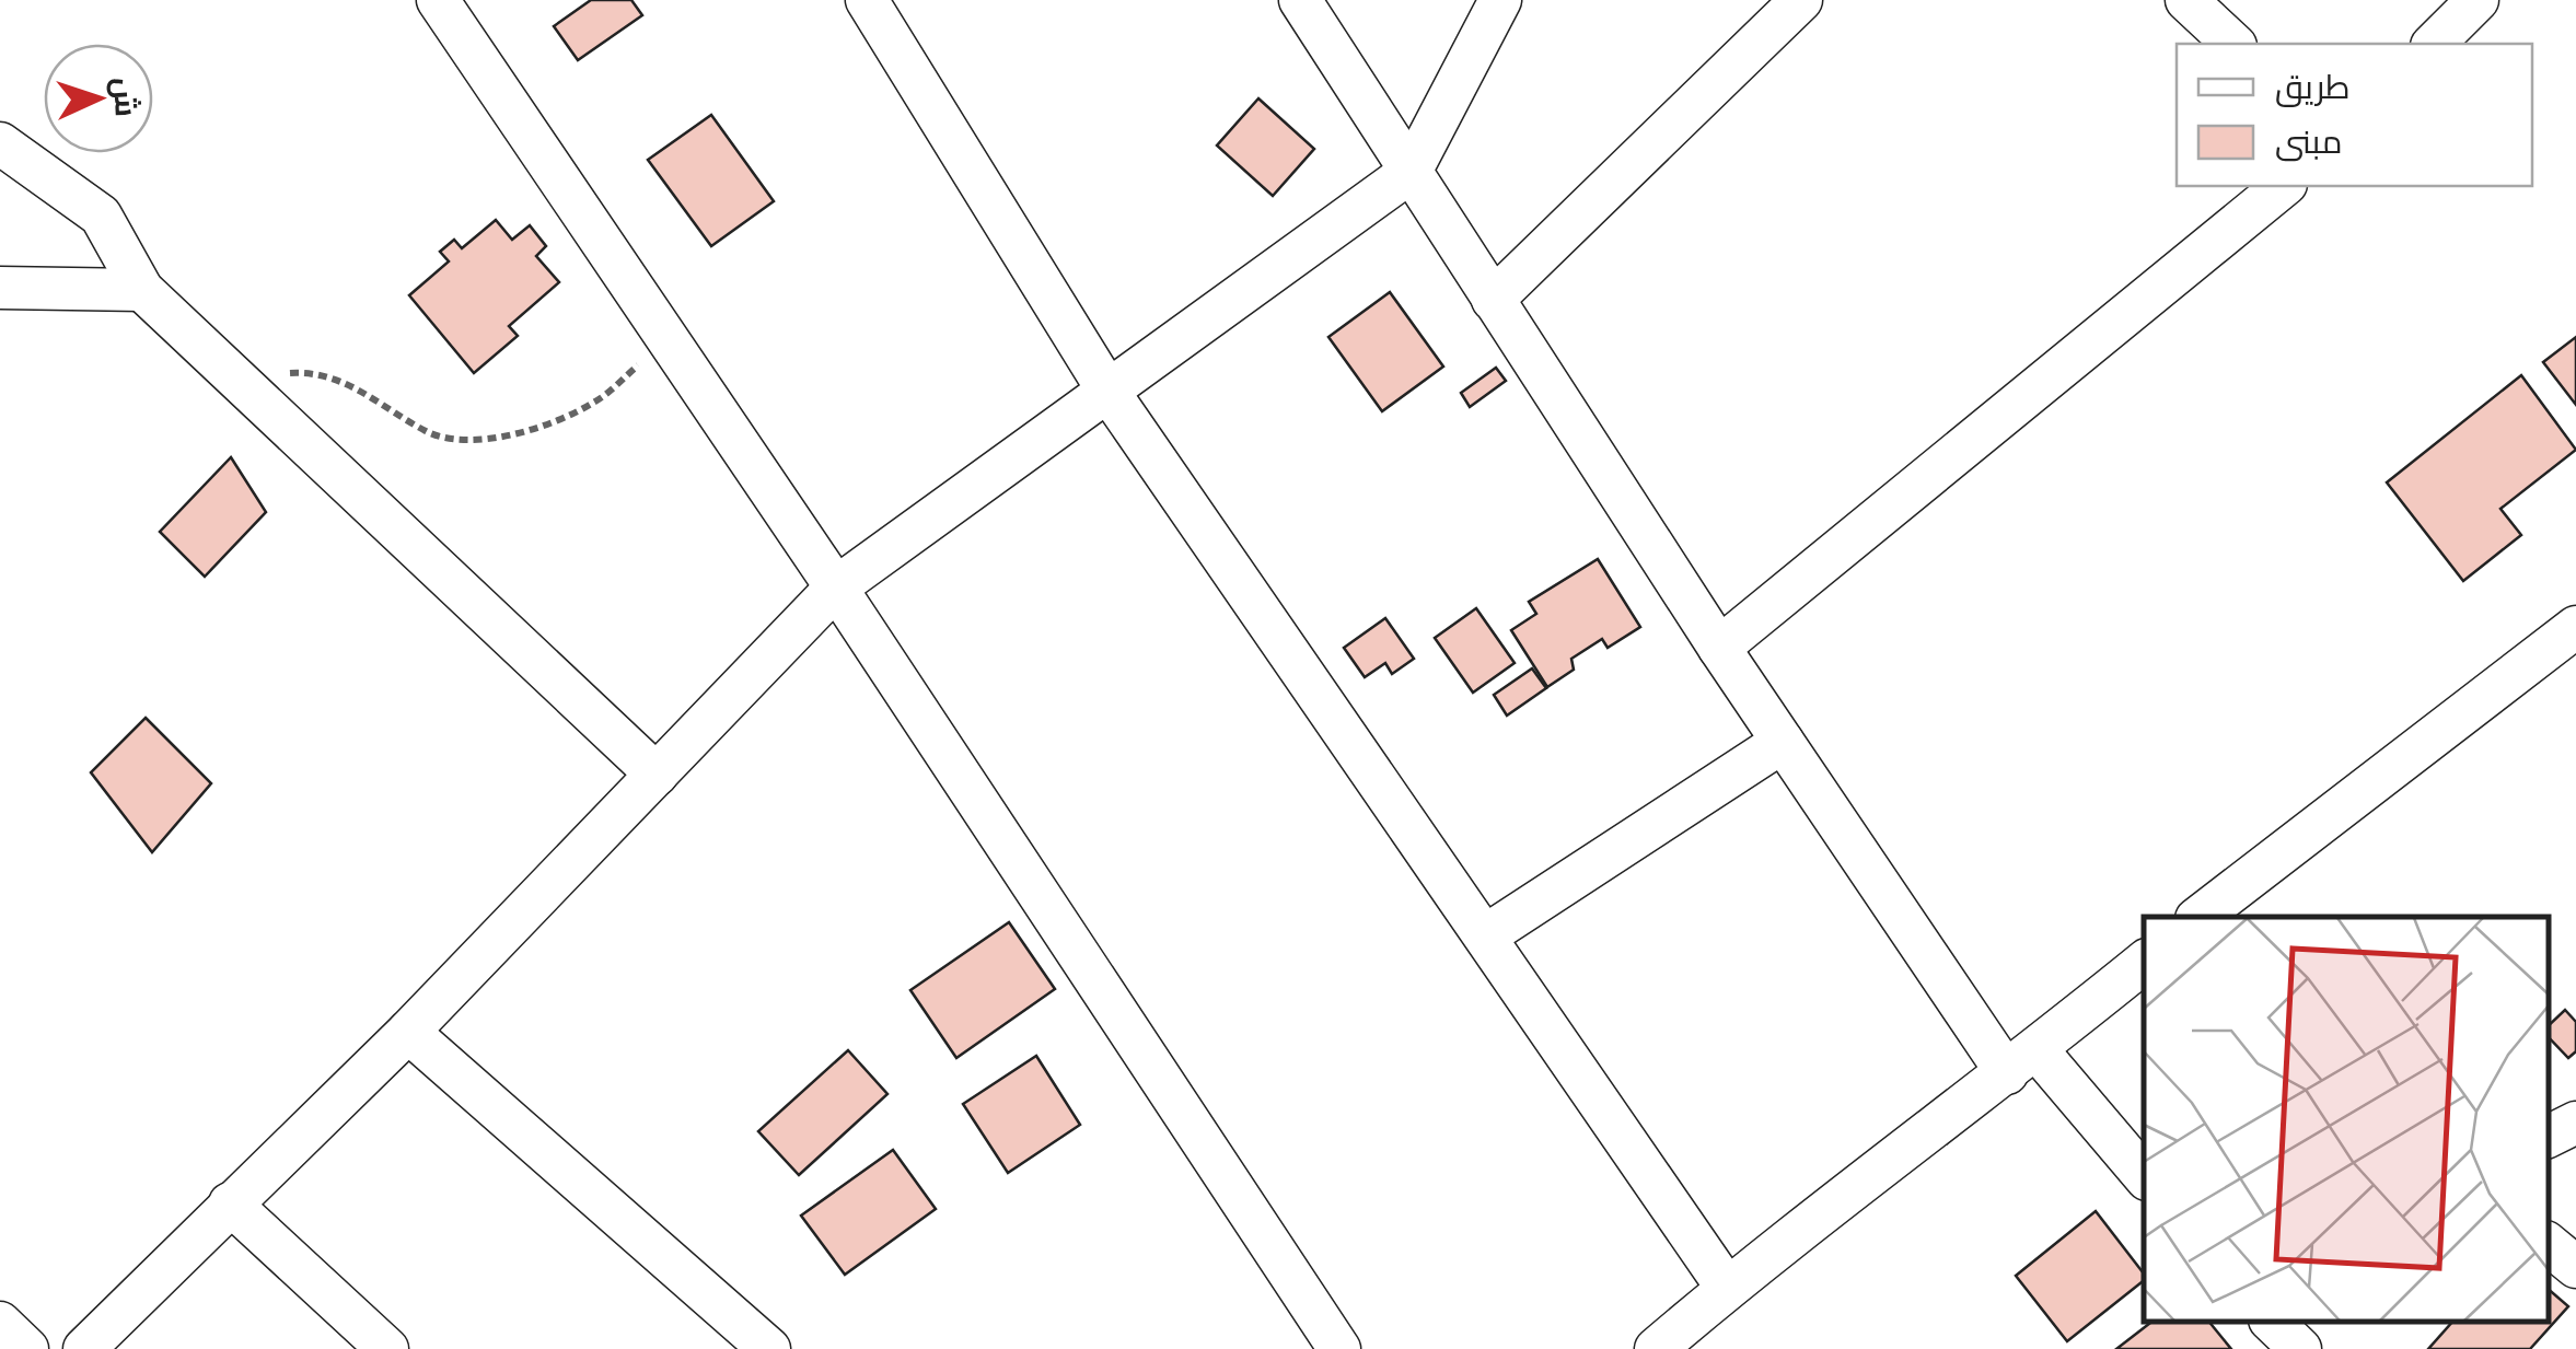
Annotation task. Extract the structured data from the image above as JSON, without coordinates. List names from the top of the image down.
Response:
{
  "legend": ["طريق", "مبنى"],
  "north": "right"
}
